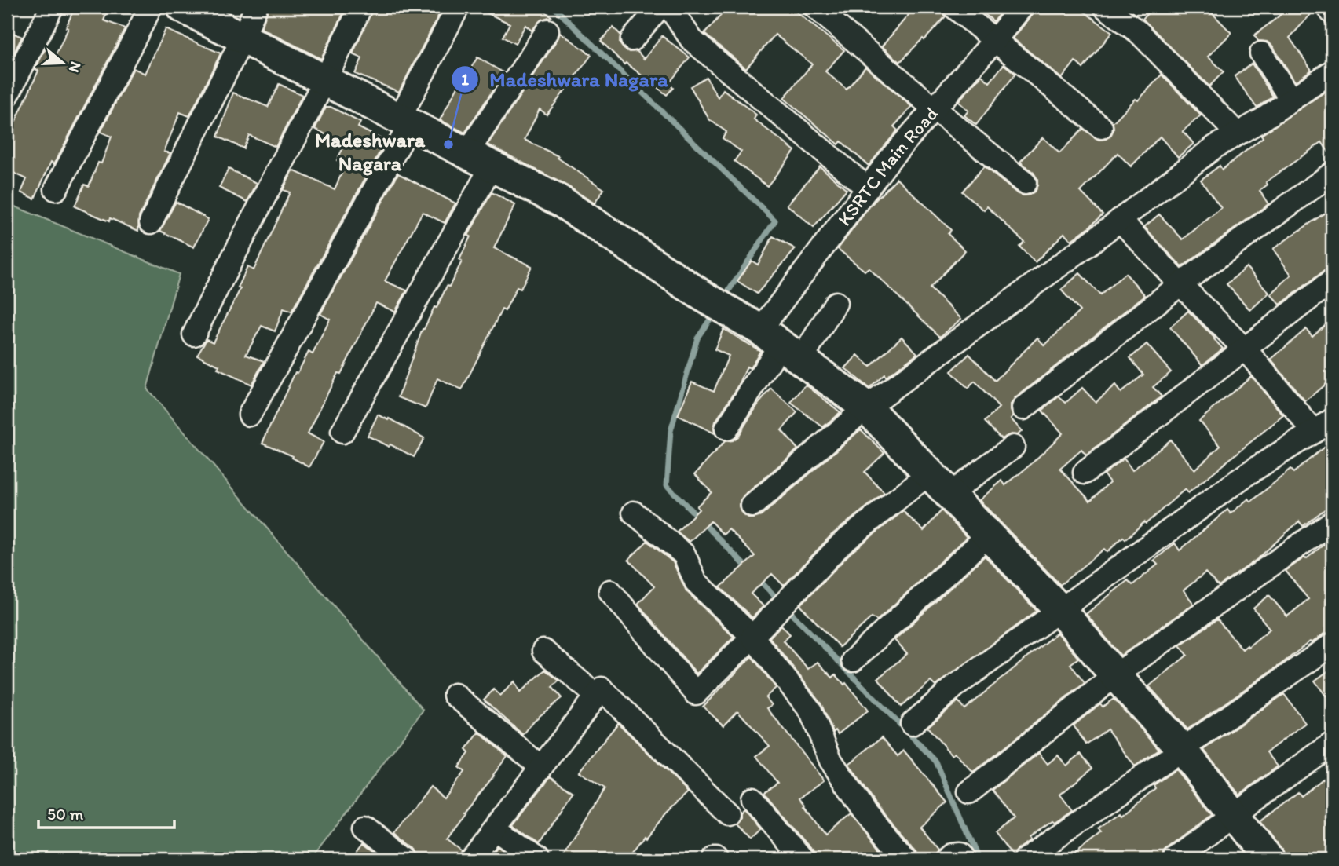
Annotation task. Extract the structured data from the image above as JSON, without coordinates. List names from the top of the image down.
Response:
{
  "streets": {
    "street": ["KSRTC Main Road"]
  },
  "districts": ["Madeshwara Nagara"],
  "places": ["Madeshwara Nagara"],
  "scale_bar": "50 m",
  "north": "right"
}
